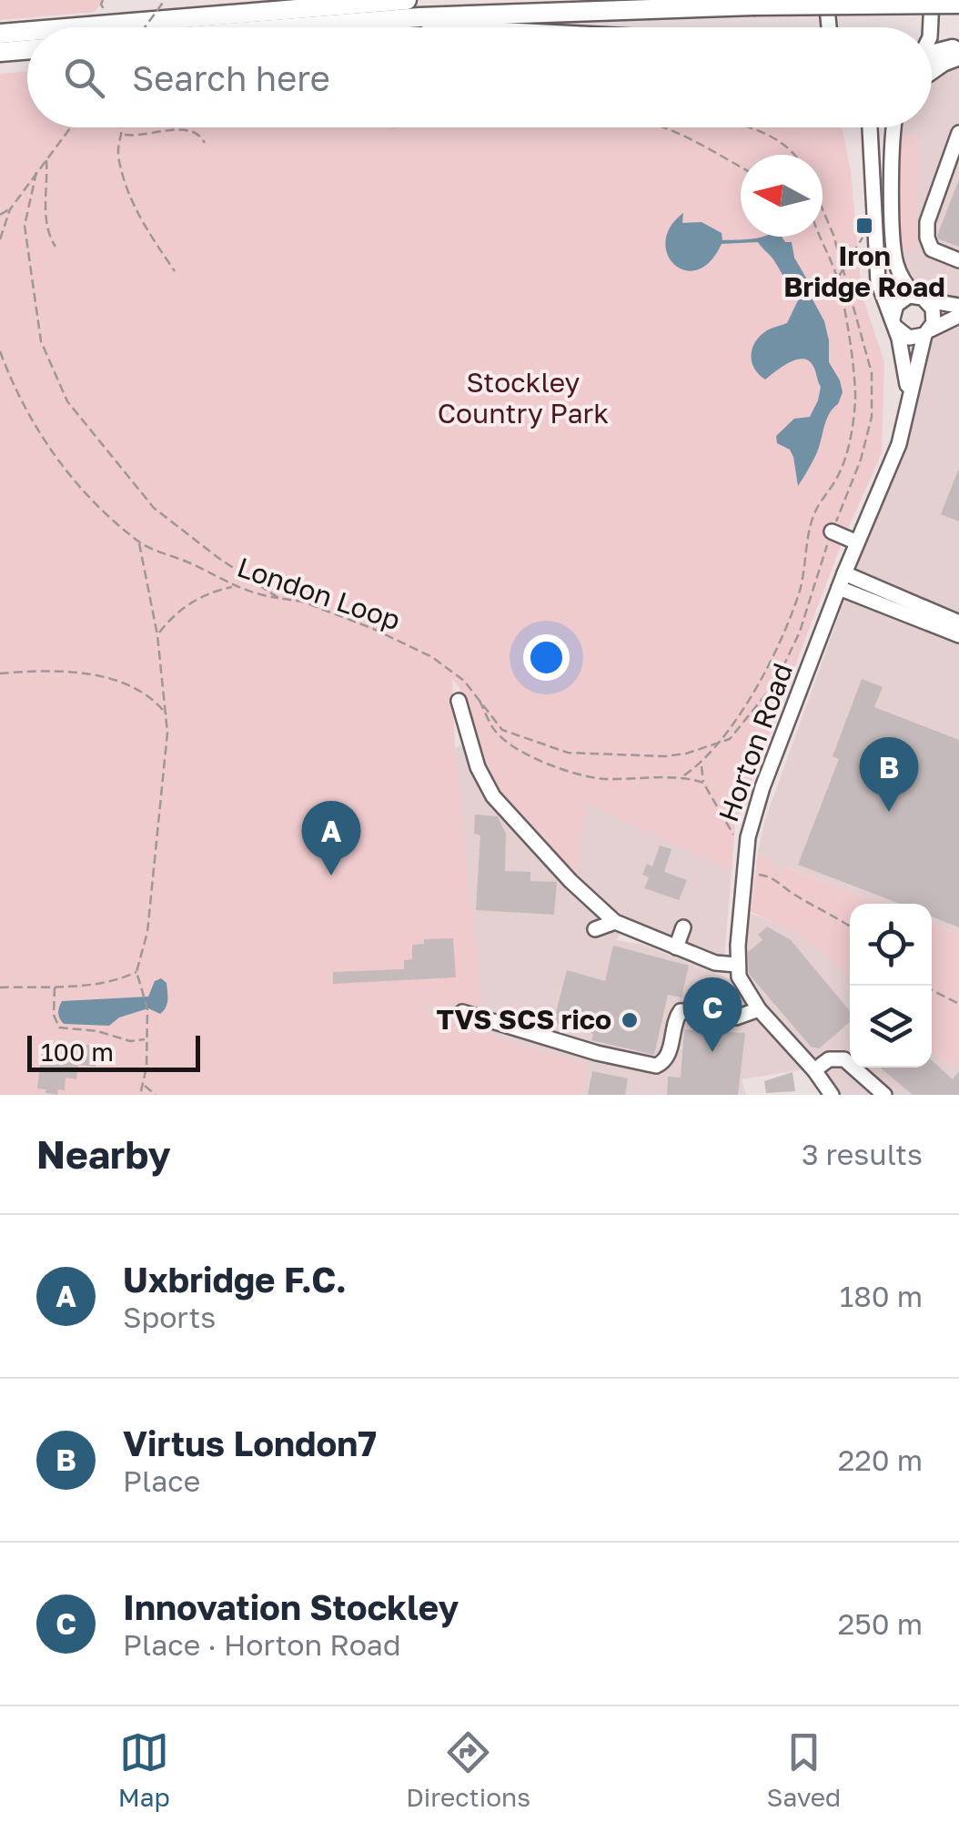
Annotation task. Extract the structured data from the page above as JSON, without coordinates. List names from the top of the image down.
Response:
{
  "streets": {
    "street": ["Horton Road"],
    "path": ["London Loop"]
  },
  "parks": ["Stockley Country Park"],
  "places": {
    "transit": ["Iron Bridge Road"],
    "other": ["TVS SCS rico"]
  },
  "scale_bar": "100 m",
  "north": "left",
  "page": {
    "search": "Search here",
    "pins": ["B", "A", "C"],
    "scale": "100 m",
    "heading": ["Nearby", "3 results"],
    "list": [
      {
        "mark": "A",
        "name": "Uxbridge F.C.",
        "note": "Sports",
        "value": "180 m"
      },
      {
        "mark": "B",
        "name": "Virtus London7",
        "note": "Place",
        "value": "220 m"
      },
      {
        "mark": "C",
        "name": "Innovation Stockley",
        "note": "Place · Horton Road",
        "value": "250 m"
      }
    ],
    "nav": ["Map", "Directions", "Saved"]
  }
}
